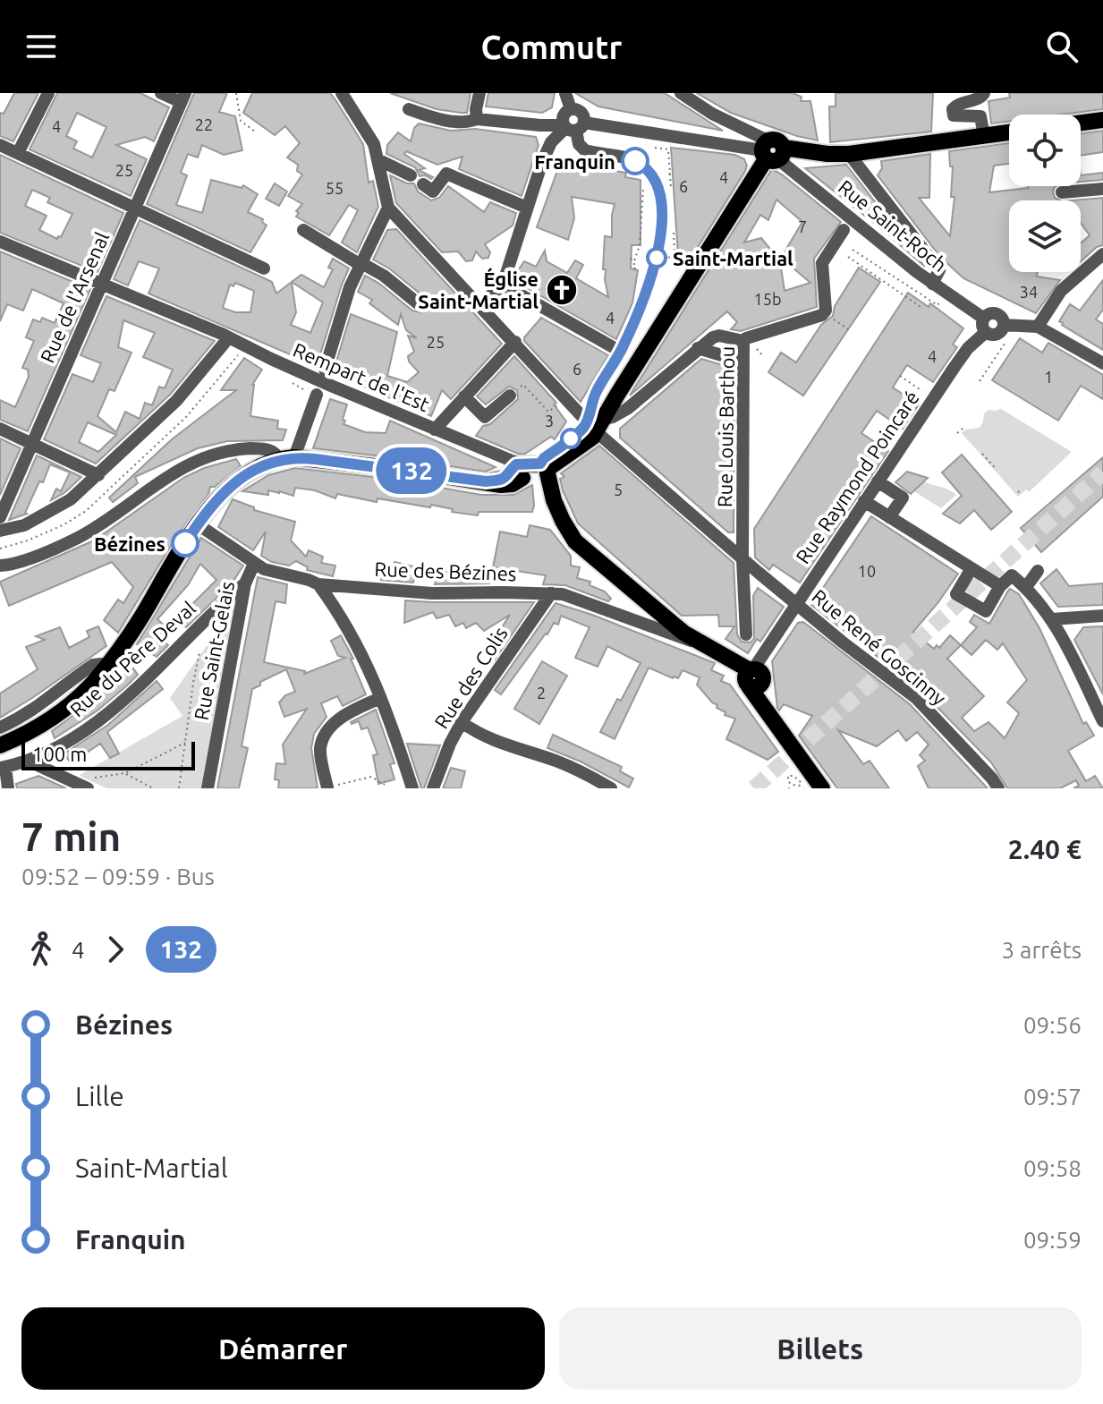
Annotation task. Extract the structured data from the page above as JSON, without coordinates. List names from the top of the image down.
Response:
{
  "streets": {
    "street": [
      "Rue Saint-Roch",
      "Rue de l'Arsenal",
      "Rempart de l'Est",
      "Rue Louis Barthou",
      "Rue Raymond Poincaré",
      "Rue des Bézines",
      "Rue René Goscinny",
      "Rue Saint-Gelais",
      "Rue du Père Deval",
      "Rue des Colis"
    ]
  },
  "crossings": [
    ["Rue Saint-Roch", "Rue Raymond Poincaré"],
    ["Rue de l'Arsenal", "Rempart de l'Est"],
    ["Rue Louis Barthou", "Rue René Goscinny"],
    ["Rue Raymond Poincaré", "Rue René Goscinny"],
    ["Rue des Bézines", "Rue Saint-Gelais"],
    ["Rue des Bézines", "Rue des Colis"],
    ["Rue Saint-Gelais", "Rue du Père Deval"]
  ],
  "places": {
    "other": ["Franquin", "Saint-Martial", "Bézines"],
    "church": ["Église Saint-Martial"]
  },
  "lines": ["bus line 132"],
  "house_numbers": [
    "22",
    "4",
    "25",
    "4",
    "6",
    "55",
    "7",
    "34",
    "15b",
    "4",
    "25",
    "4",
    "6",
    "1",
    "3",
    "5",
    "10",
    "2"
  ],
  "scale_bar": "100 m",
  "page": {
    "header": "Commutr",
    "on_map": "132",
    "scale": "100 m",
    "heading": ["7 min", "09:52 – 09:59 · Bus", "2.40 €"],
    "legs": ["4", "132", "3 arrêts"],
    "list": [
      {
        "name": "Bézines",
        "value": "09:56"
      },
      {
        "name": "Lille",
        "value": "09:57"
      },
      {
        "name": "Saint-Martial",
        "value": "09:58"
      },
      {
        "name": "Franquin",
        "value": "09:59"
      }
    ],
    "buttons": ["Démarrer", "Billets"]
  }
}
